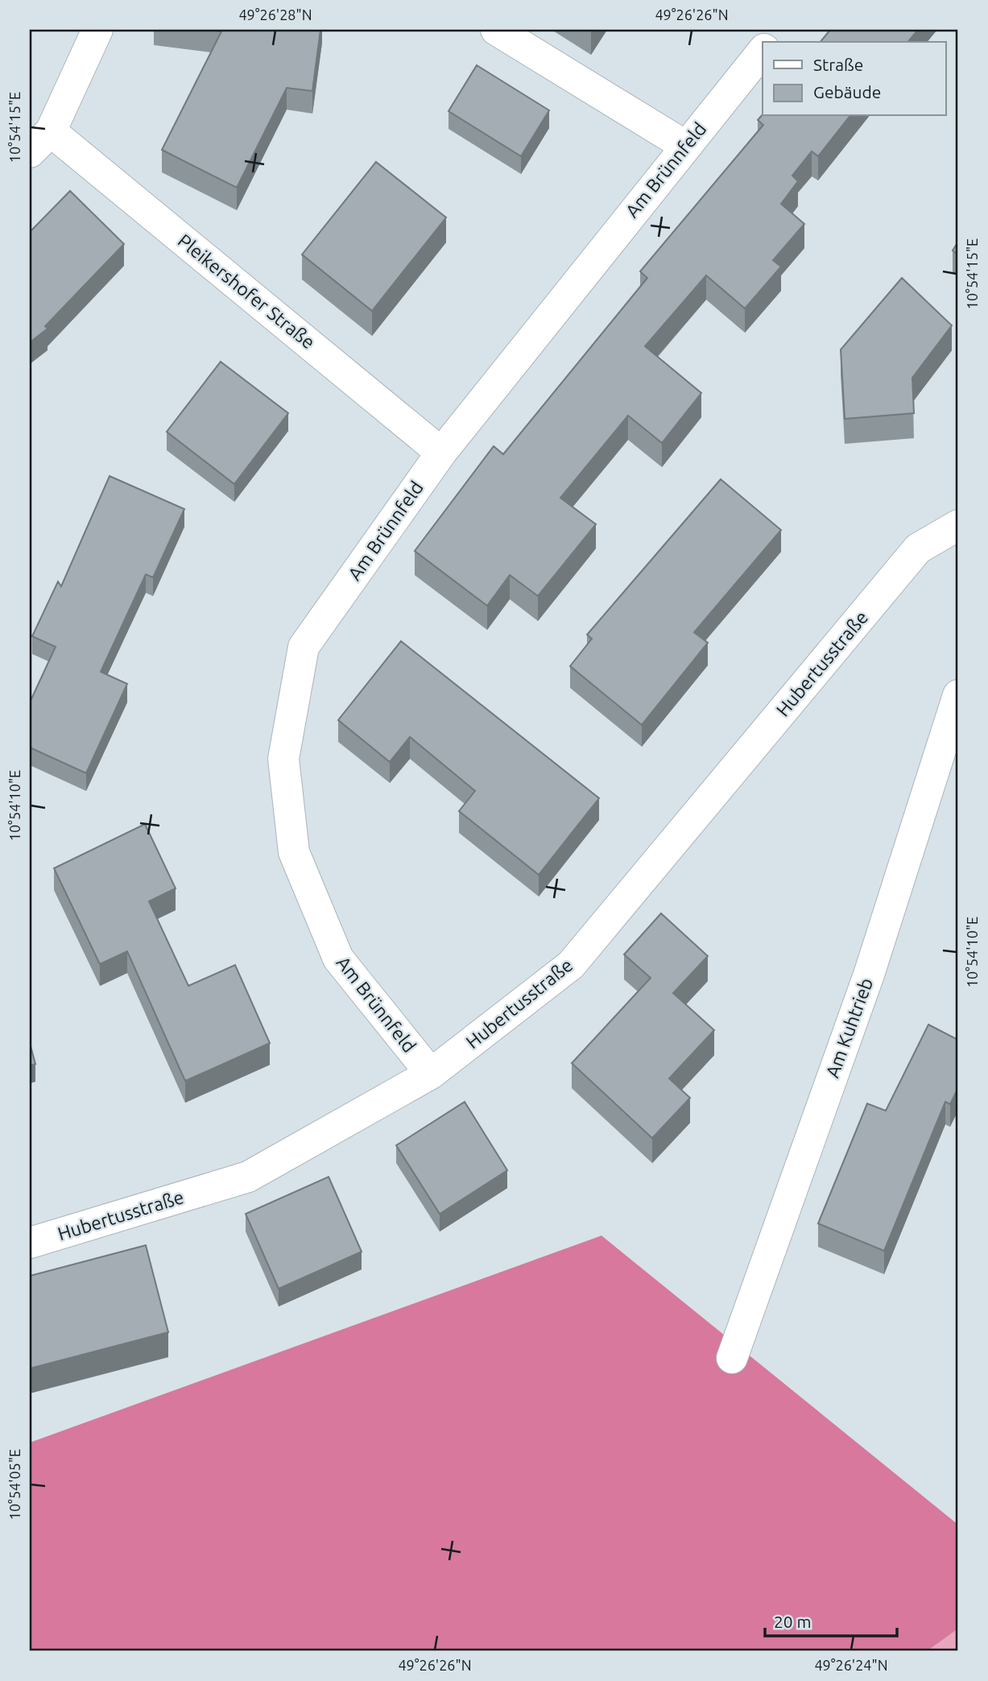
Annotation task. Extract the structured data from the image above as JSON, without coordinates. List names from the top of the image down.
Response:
{
  "streets": {
    "street": [
      "Am Brünnfeld",
      "Pleikershofer Straße",
      "Hubertusstraße",
      "Am Kuhtrieb"
    ]
  },
  "crossings": [
    ["Am Brünnfeld", "Pleikershofer Straße"],
    ["Am Brünnfeld", "Hubertusstraße"]
  ],
  "legend": ["Straße", "Gebäude"],
  "scale_bar": "20 m",
  "coordinates": [
    "49°26'28\"N",
    "49°26'26\"N",
    "10°54'15\"E",
    "10°54'10\"E",
    "10°54'05\"E",
    "49°26'24\"N"
  ]
}
